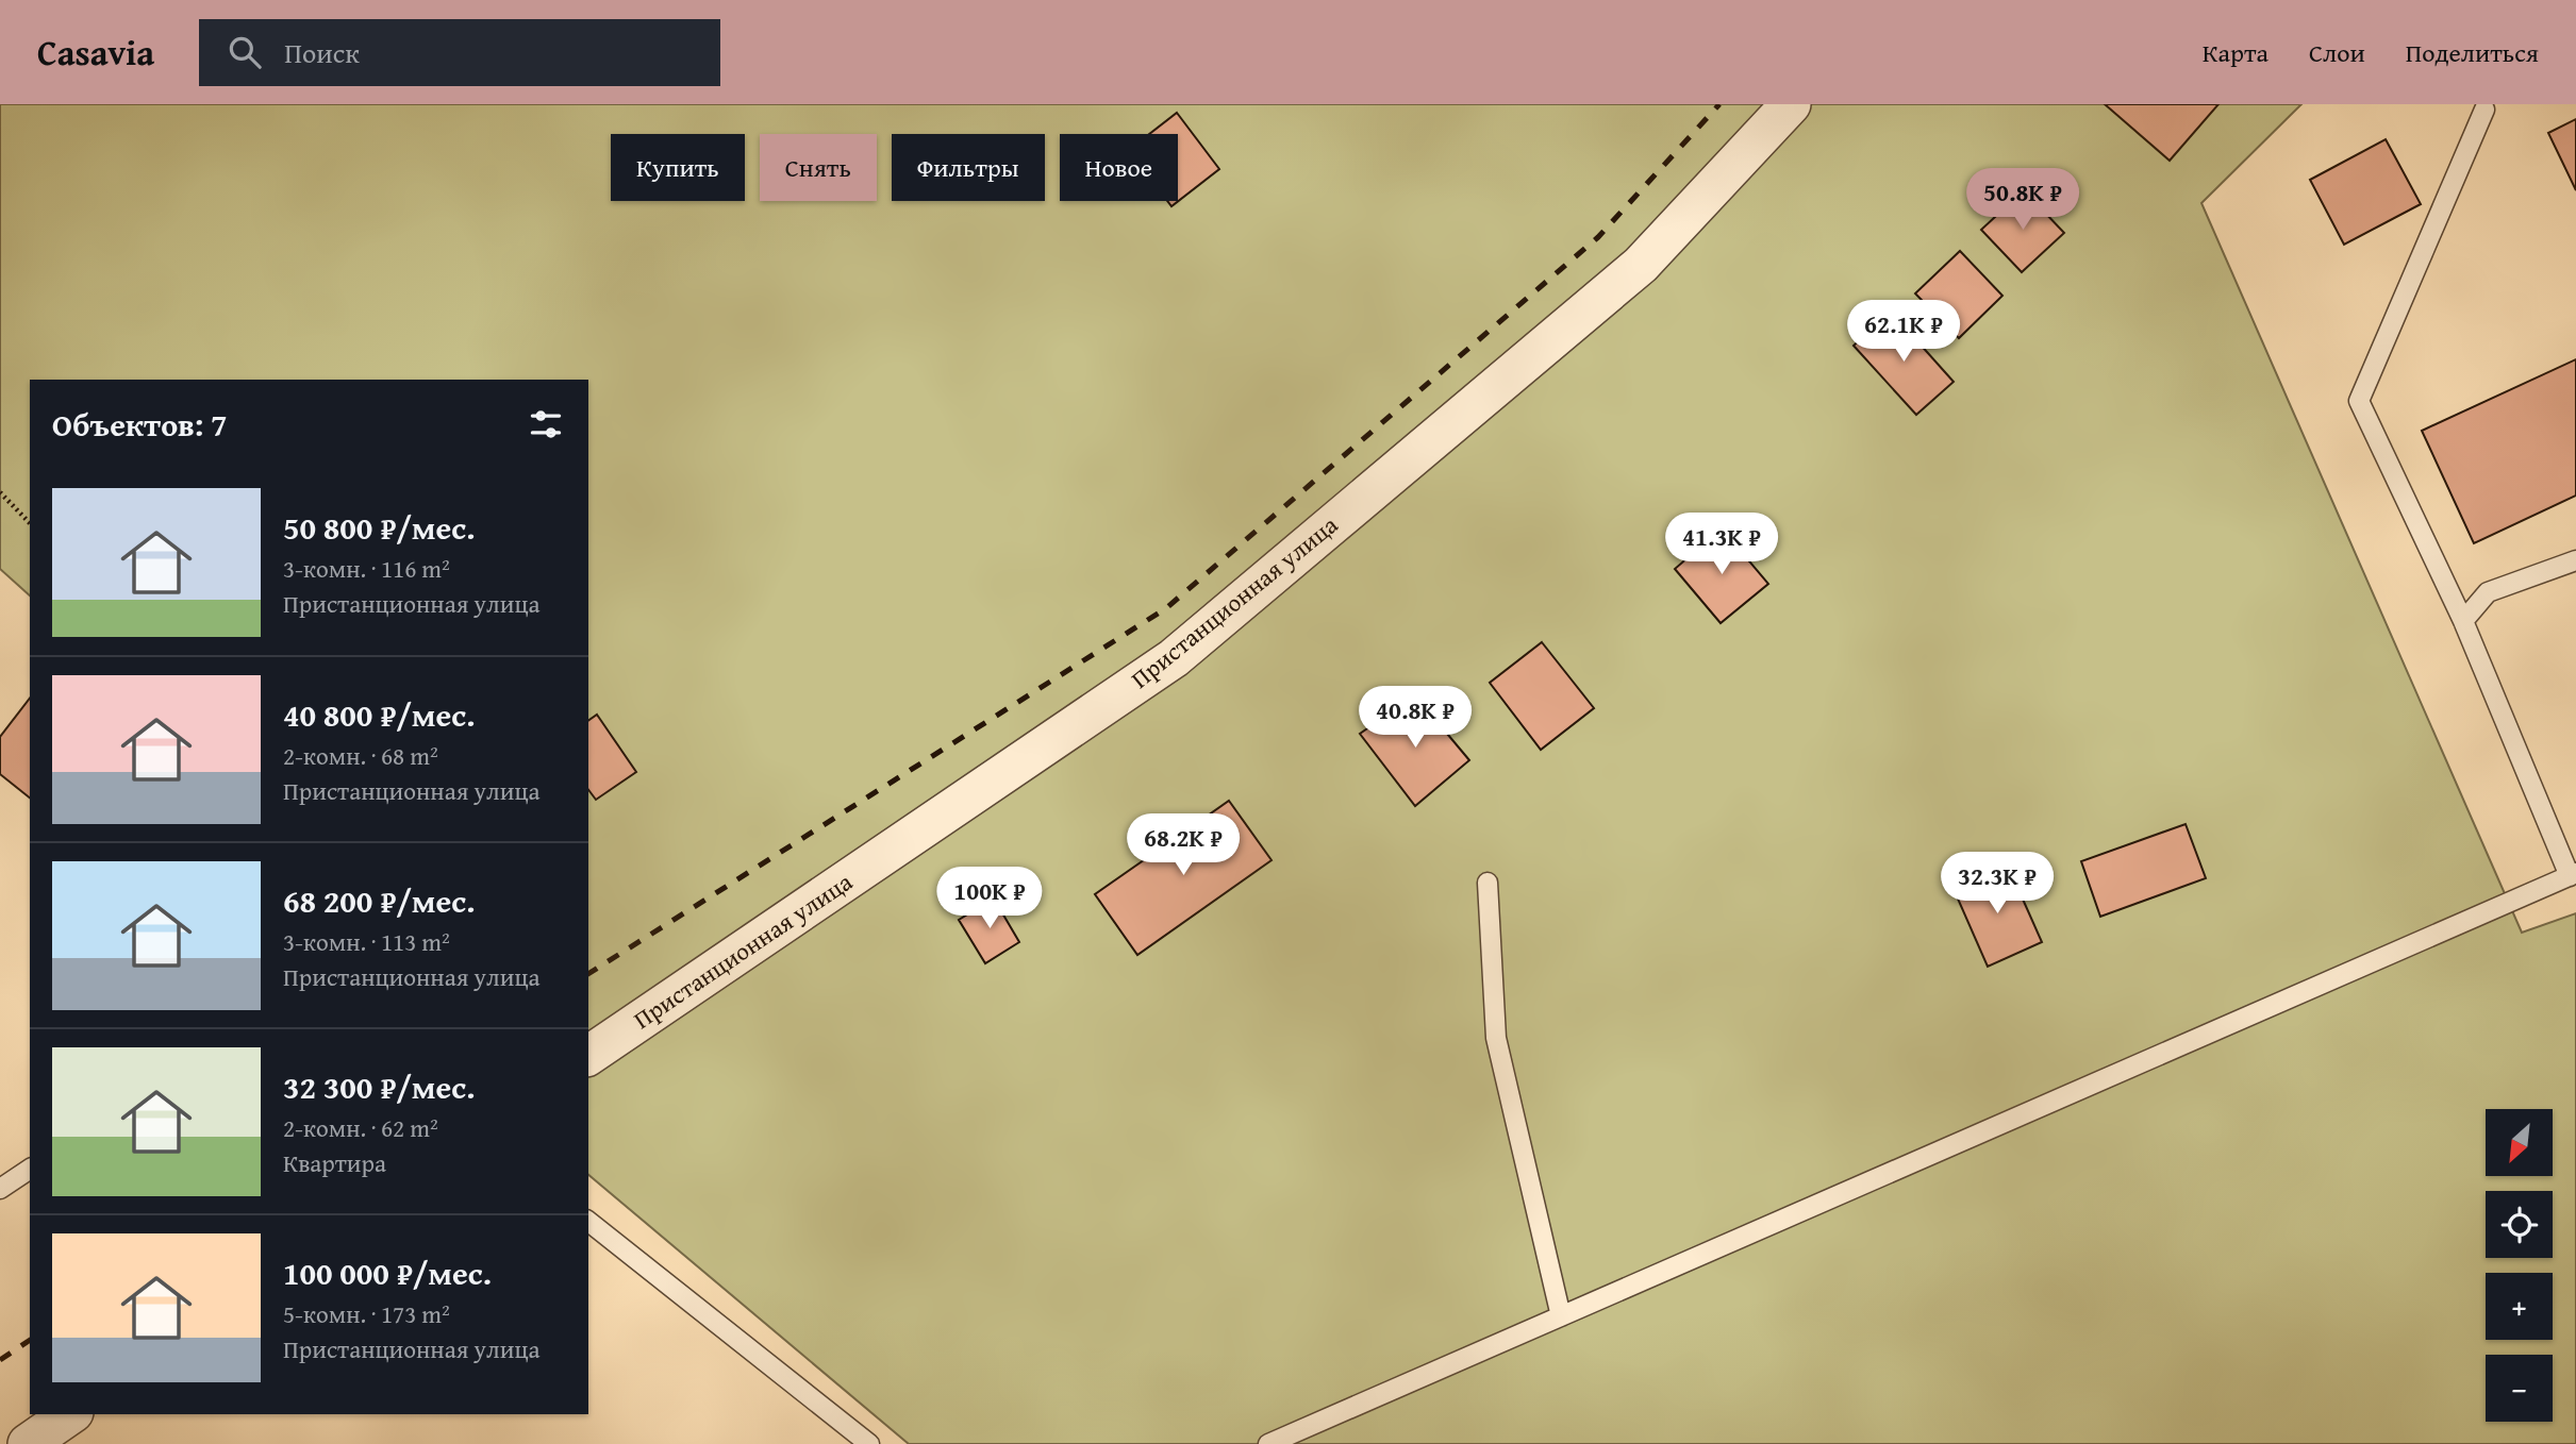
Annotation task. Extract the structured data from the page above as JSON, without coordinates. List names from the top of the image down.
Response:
{
  "streets": {
    "street": ["Пристанционная улица"]
  },
  "north": "bottom left",
  "page": {
    "header": "Casavia",
    "search": "Поиск",
    "nav": ["Карта", "Слои", "Поделиться"],
    "chip": [
      "Купить",
      "Снять",
      "Фильтры",
      "Новое"
    ],
    "price": [
      "50.8K ₽",
      "62.1K ₽",
      "41.3K ₽",
      "40.8K ₽",
      "68.2K ₽",
      "32.3K ₽",
      "100K ₽"
    ],
    "heading": "Объектов: 7",
    "list": [
      {
        "name": "50 800 ₽/мес.",
        "note": "3-комн. · 116 m² · Пристанционная улица"
      },
      {
        "name": "40 800 ₽/мес.",
        "note": "2-комн. · 68 m² · Пристанционная улица"
      },
      {
        "name": "68 200 ₽/мес.",
        "note": "3-комн. · 113 m² · Пристанционная улица"
      },
      {
        "name": "32 300 ₽/мес.",
        "note": "2-комн. · 62 m² · Квартира"
      },
      {
        "name": "100 000 ₽/мес.",
        "note": "5-комн. · 173 m² · Пристанционная улица"
      }
    ],
    "map_buttons": ["+", "−"]
  }
}
